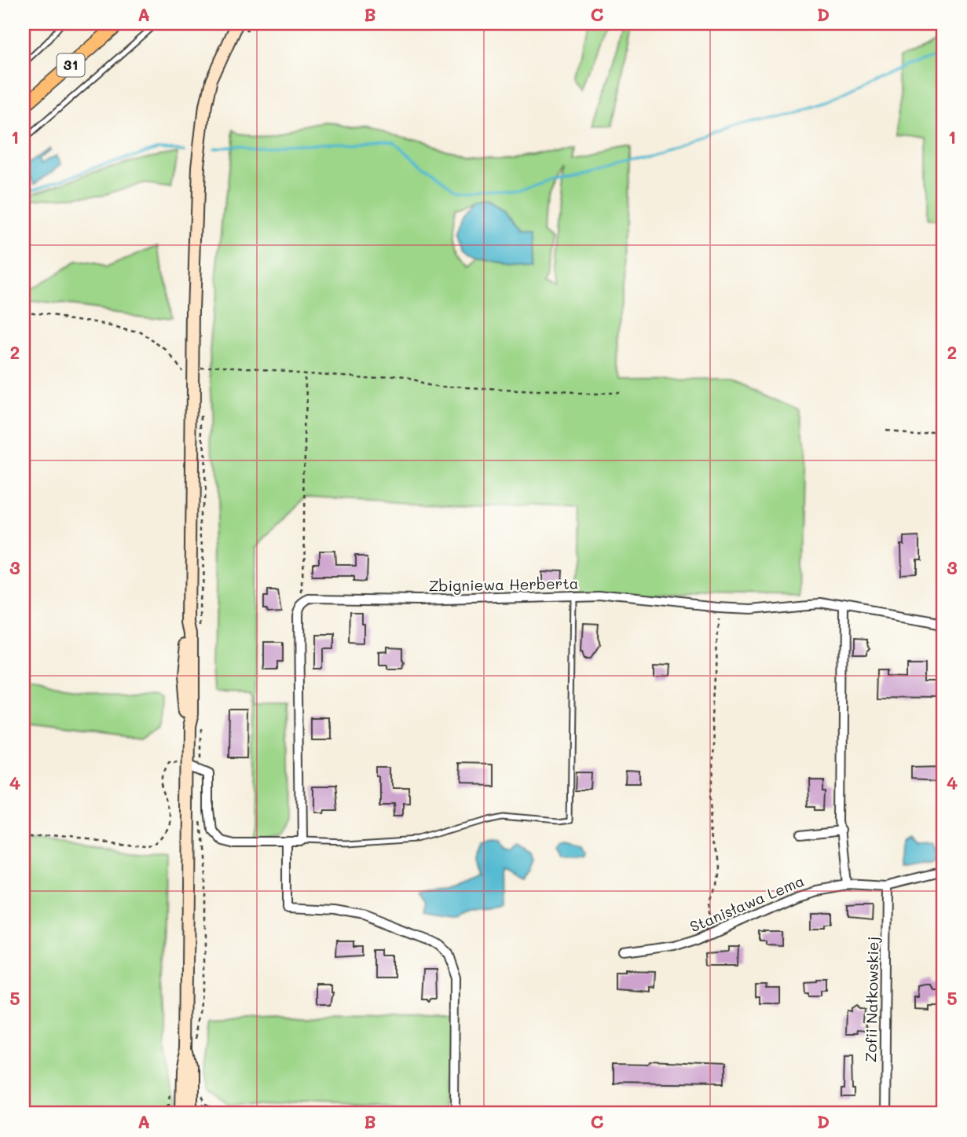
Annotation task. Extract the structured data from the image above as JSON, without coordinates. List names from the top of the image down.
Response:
{
  "streets": {
    "main road": ["31"],
    "street": ["Zbigniewa Herberta", "Stanisława Lema", "Zofii Nałkowskiej"]
  },
  "crossings": [
    ["Stanisława Lema", "Zofii Nałkowskiej"]
  ],
  "grid": {
    "columns": [
      "A",
      "B",
      "C",
      "D"
    ],
    "rows": [
      "1",
      "2",
      "3",
      "4",
      "5"
    ]
  }
}
